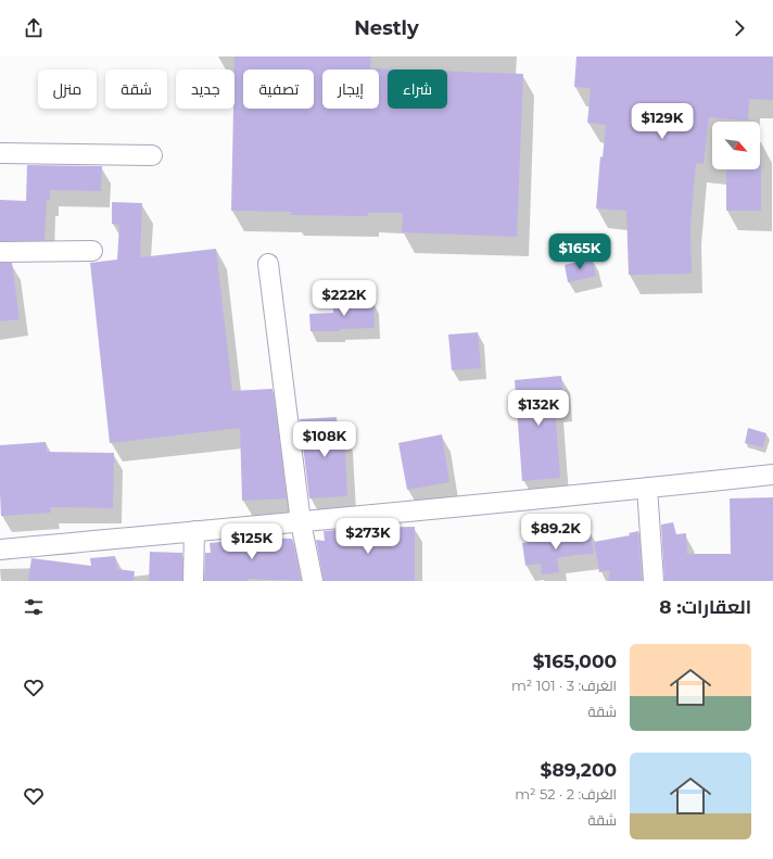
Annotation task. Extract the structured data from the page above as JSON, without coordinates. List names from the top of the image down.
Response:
{
  "north": "bottom right",
  "page": {
    "header": "Nestly",
    "chip": [
      "شراء",
      "إيجار",
      "تصفية",
      "جديد",
      "شقة",
      "منزل"
    ],
    "price": [
      "$129K",
      "$165K",
      "$222K",
      "$132K",
      "$108K",
      "$89.2K",
      "$273K",
      "$125K"
    ],
    "heading": "العقارات: 8",
    "list": [
      {
        "name": "$165,000",
        "note": "الغرف: 3 · 101 m² · شقة"
      },
      {
        "name": "$89,200",
        "note": "الغرف: 2 · 52 m² · شقة"
      }
    ]
  }
}
